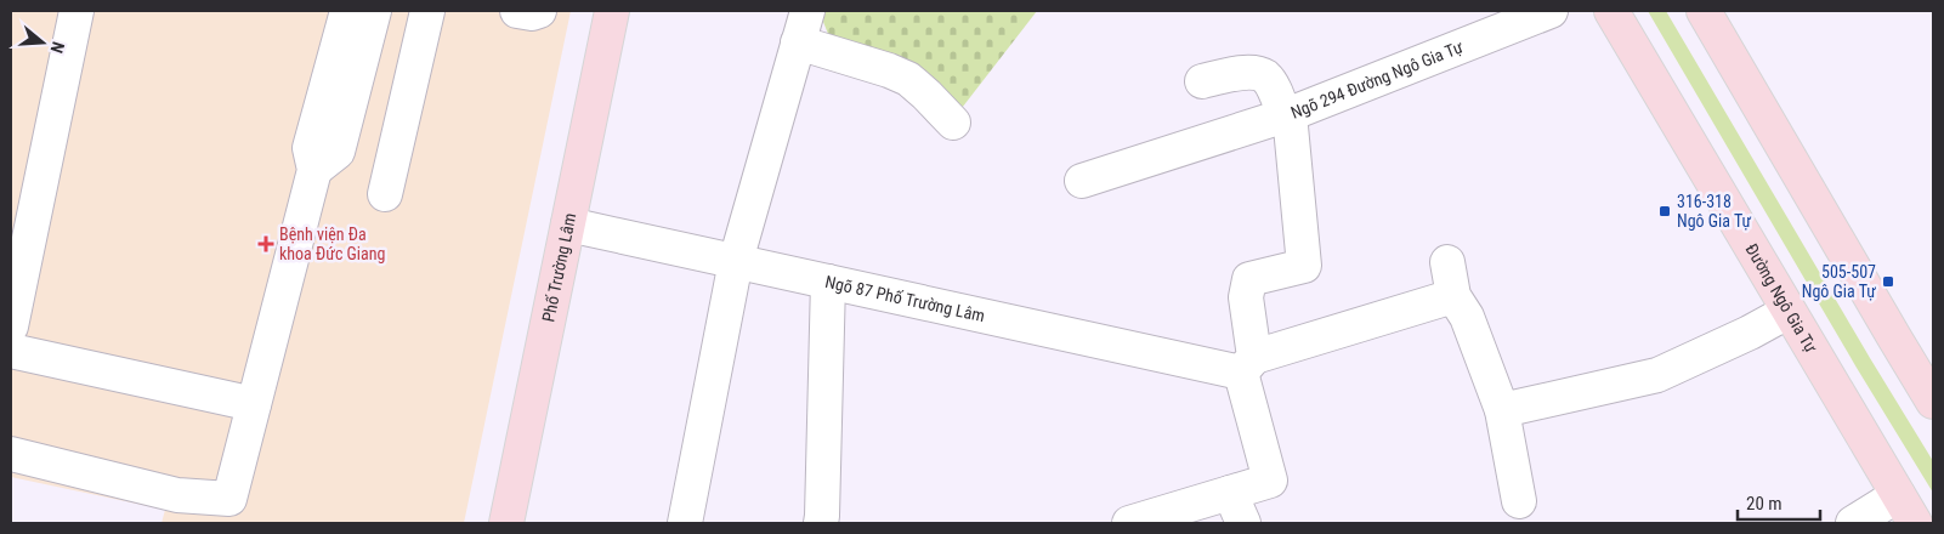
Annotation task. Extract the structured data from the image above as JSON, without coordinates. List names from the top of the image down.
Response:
{
  "streets": {
    "main road": ["Phố Trường Lâm", "Đường Ngô Gia Tự"],
    "street": ["Ngõ 294 Đường Ngô Gia Tự", "Ngõ 87 Phố Trường Lâm"]
  },
  "crossings": [
    ["Ngõ 294 Đường Ngô Gia Tự", "Ngõ 87 Phố Trường Lâm"],
    ["Phố Trường Lâm", "Ngõ 87 Phố Trường Lâm"]
  ],
  "places": {
    "transit": ["316-318 Ngô Gia Tự", "505-507 Ngô Gia Tự"],
    "health": ["Bệnh viện Đa khoa Đức Giang"]
  },
  "scale_bar": "20 m",
  "north": "right"
}
